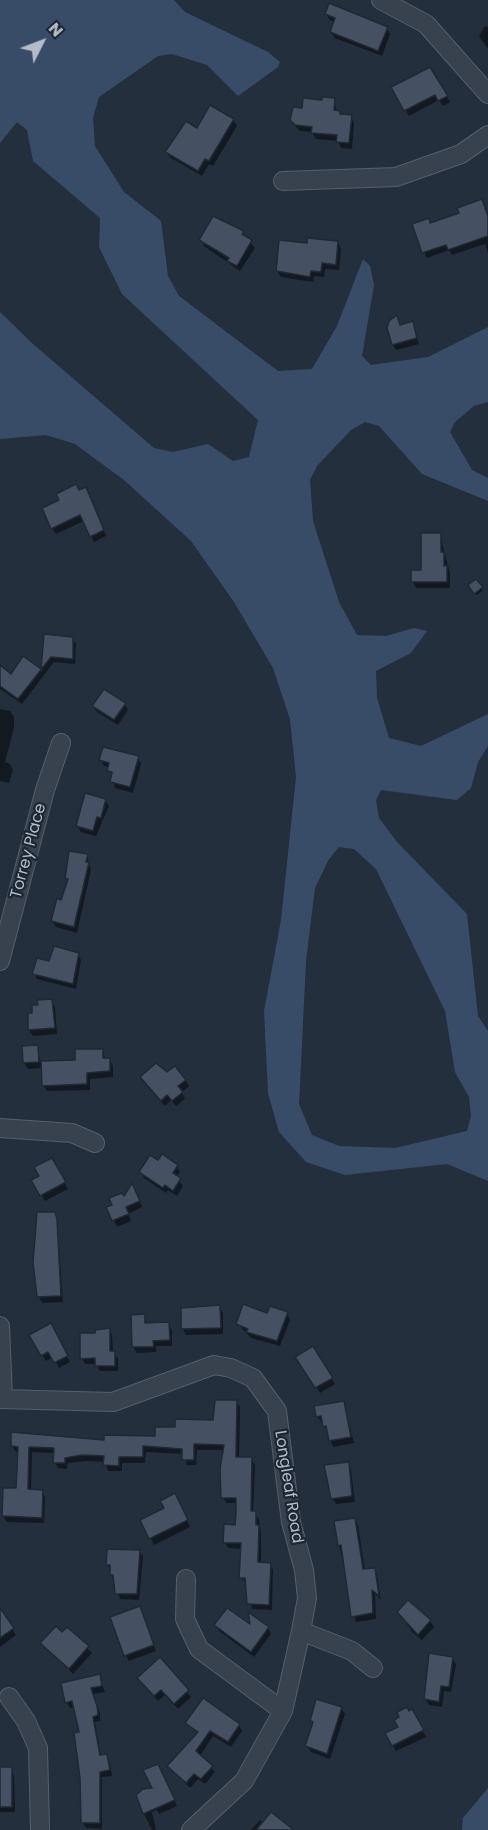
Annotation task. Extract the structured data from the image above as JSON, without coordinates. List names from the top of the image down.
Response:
{
  "streets": {
    "street": ["Torrey Place", "Longleaf Road"]
  },
  "north": "top right"
}
